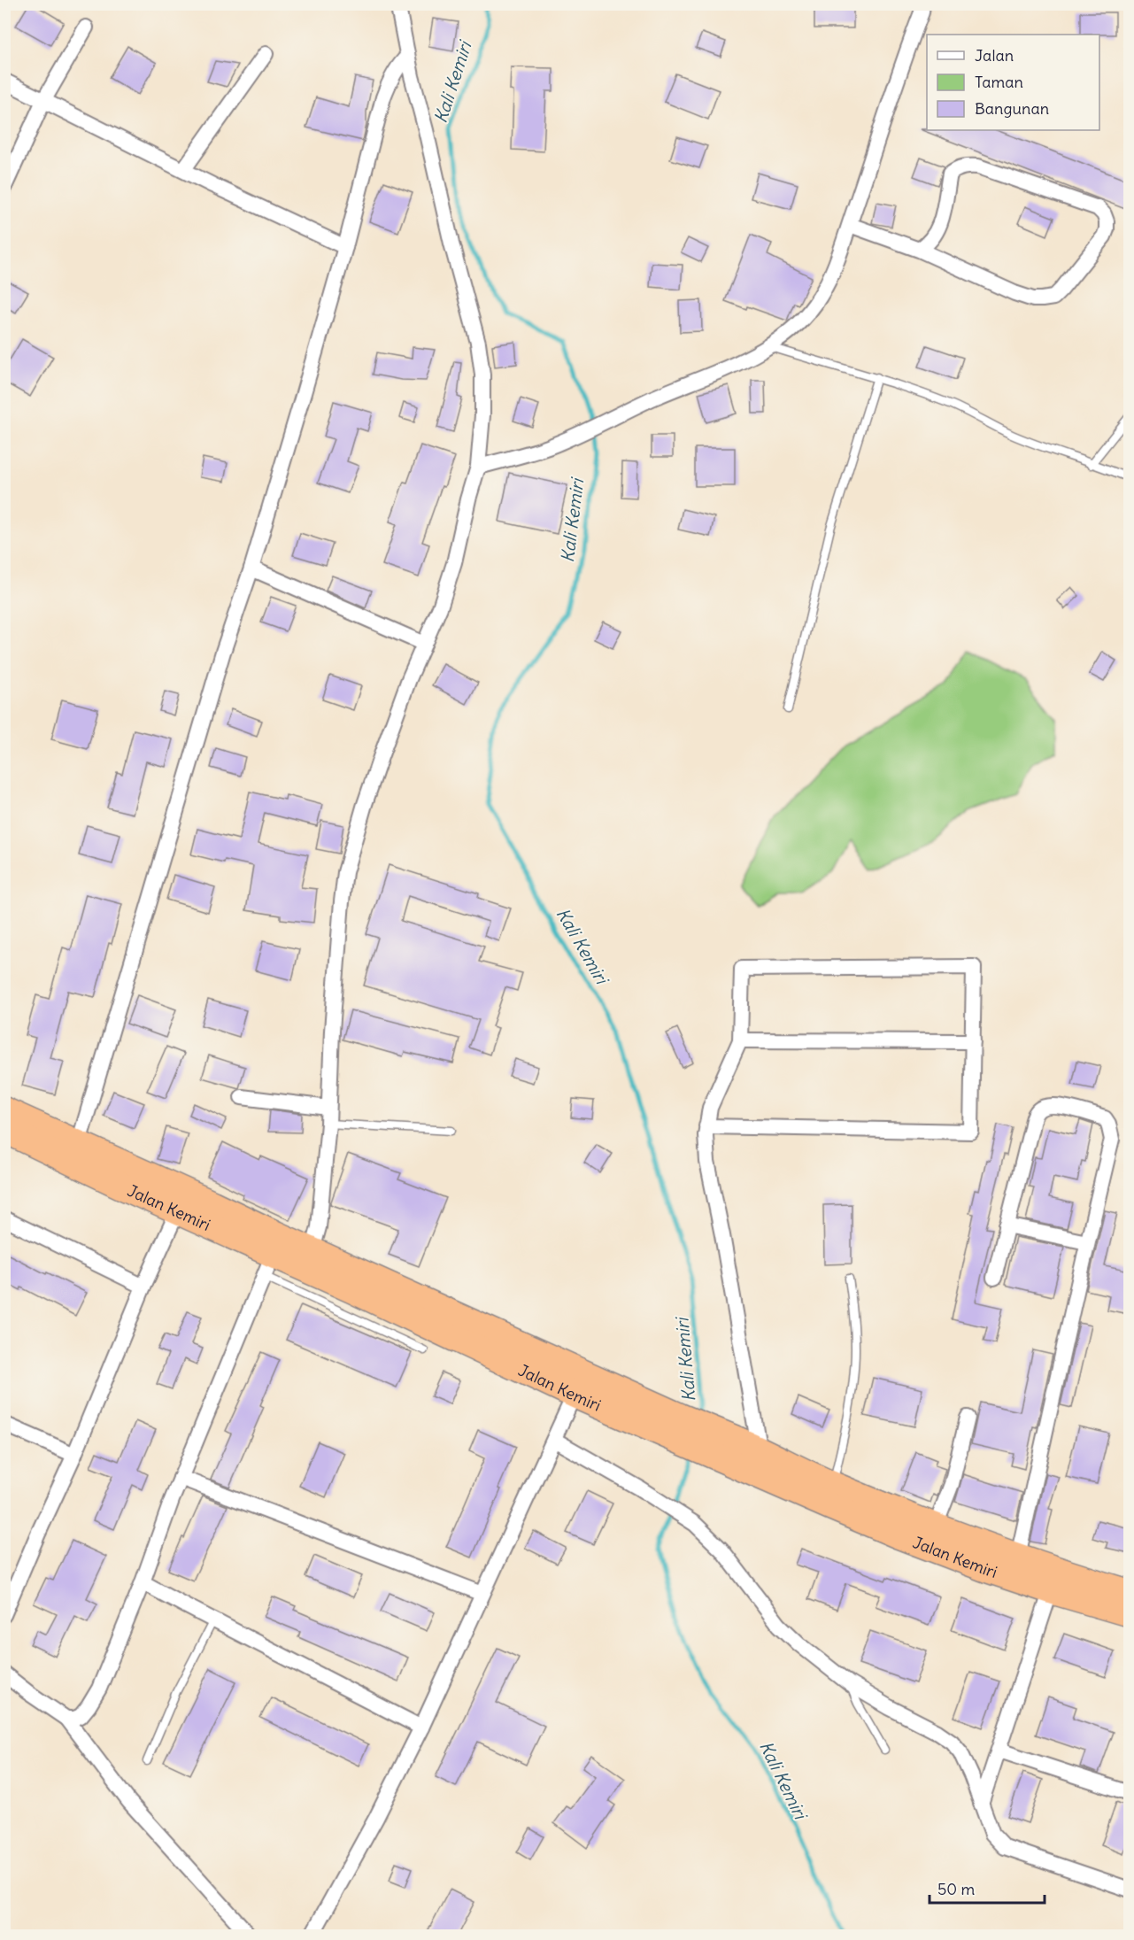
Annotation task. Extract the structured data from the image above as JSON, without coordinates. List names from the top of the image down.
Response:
{
  "streets": {
    "highway": ["Jalan Kemiri"]
  },
  "water": ["Kali Kemiri"],
  "legend": ["Jalan", "Taman", "Bangunan"],
  "scale_bar": "50 m"
}
